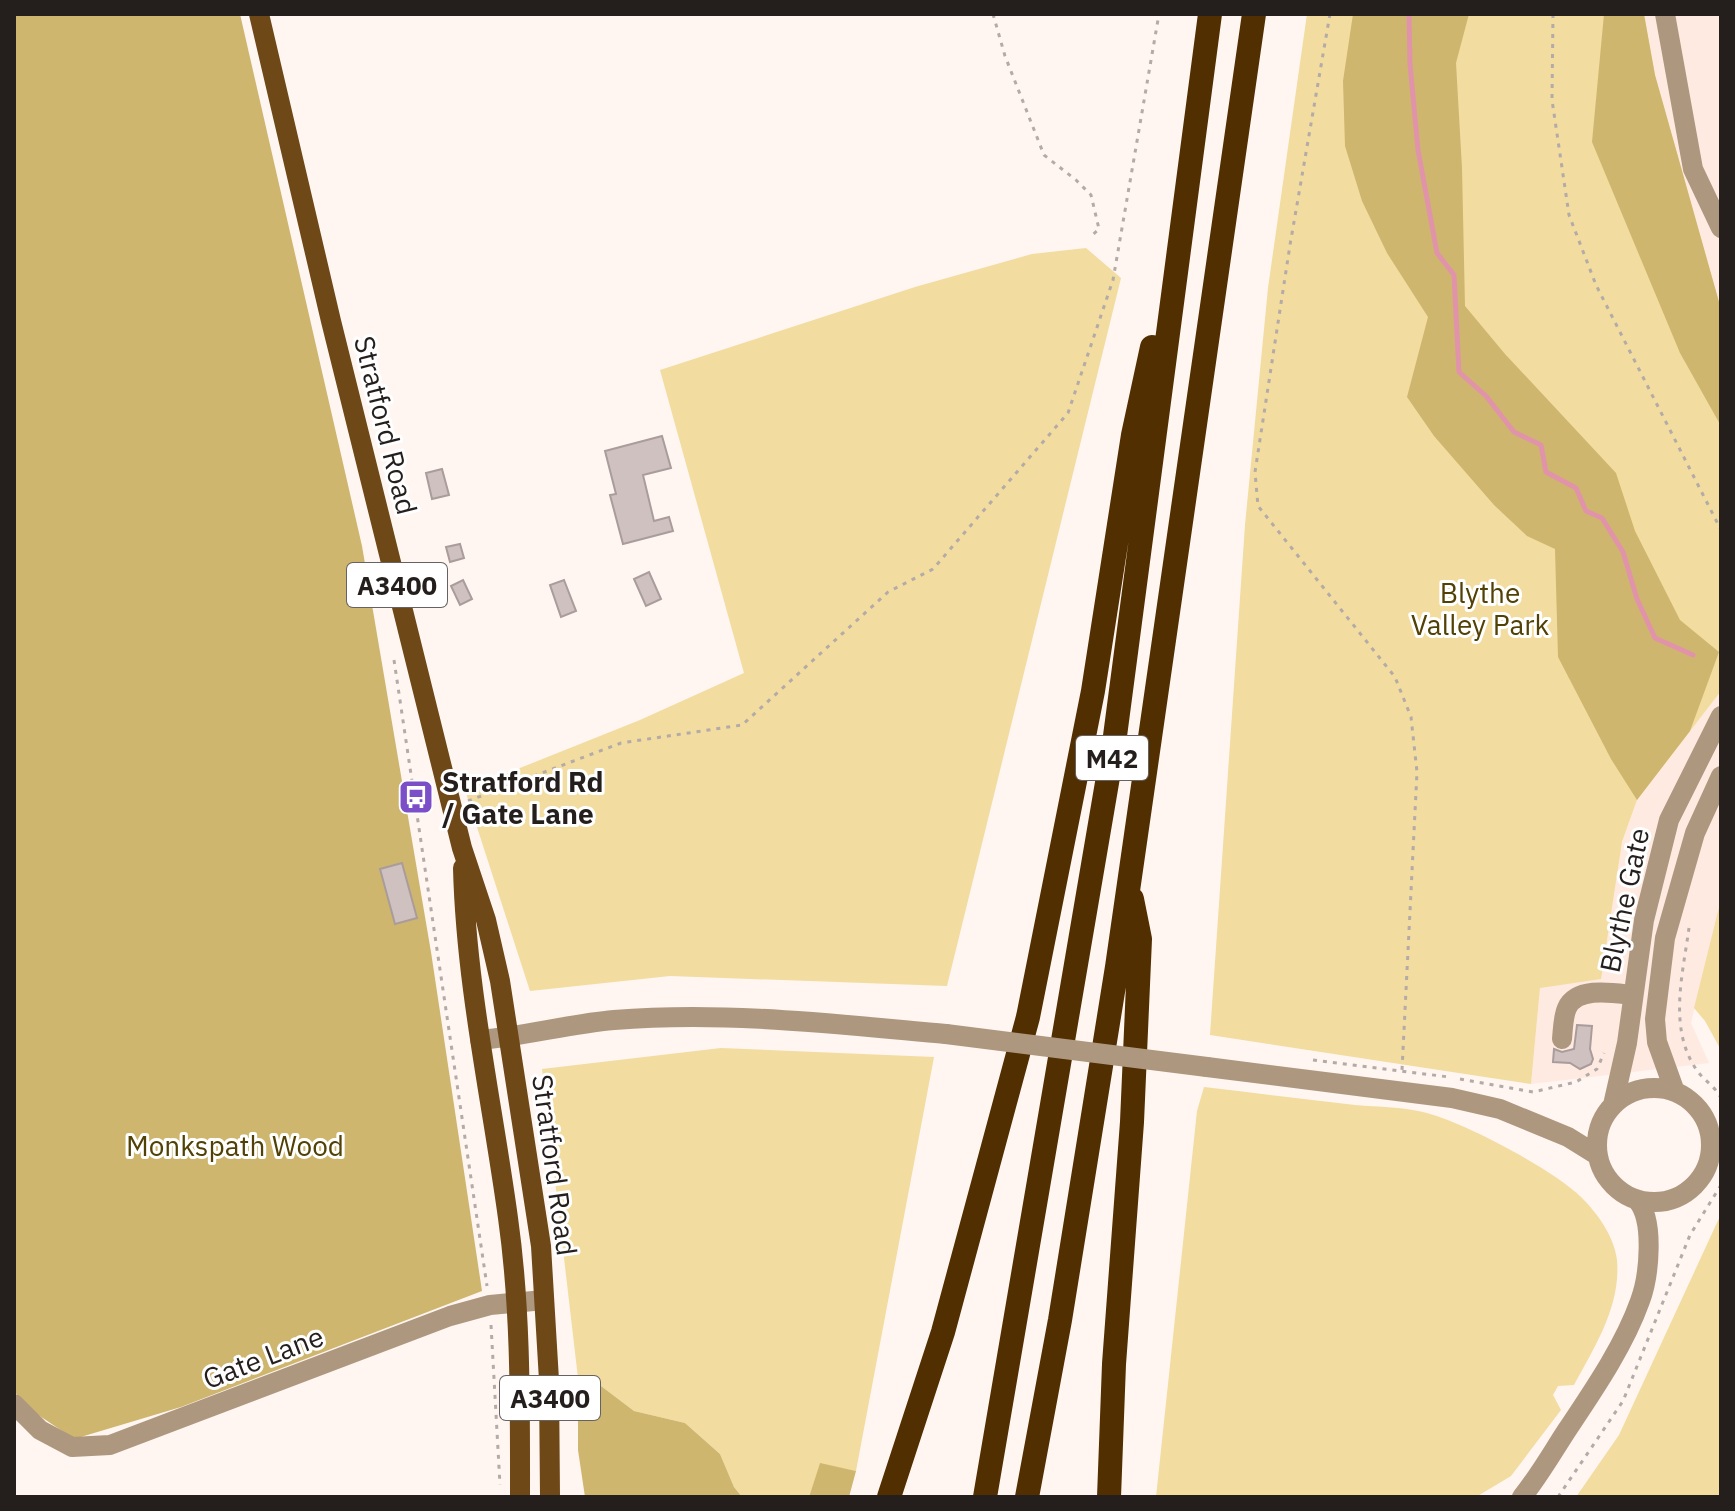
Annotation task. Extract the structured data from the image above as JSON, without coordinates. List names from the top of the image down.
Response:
{
  "streets": {
    "highway": ["M42"],
    "main road": ["Stratford Road", "A3400"],
    "street": ["Blythe Gate", "Gate Lane"]
  },
  "crossings": [
    ["Stratford Road", "Gate Lane"]
  ],
  "parks": ["Blythe Valley Park", "Monkspath Wood"],
  "places": {
    "bus stop": ["Stratford Rd / Gate Lane"]
  }
}
